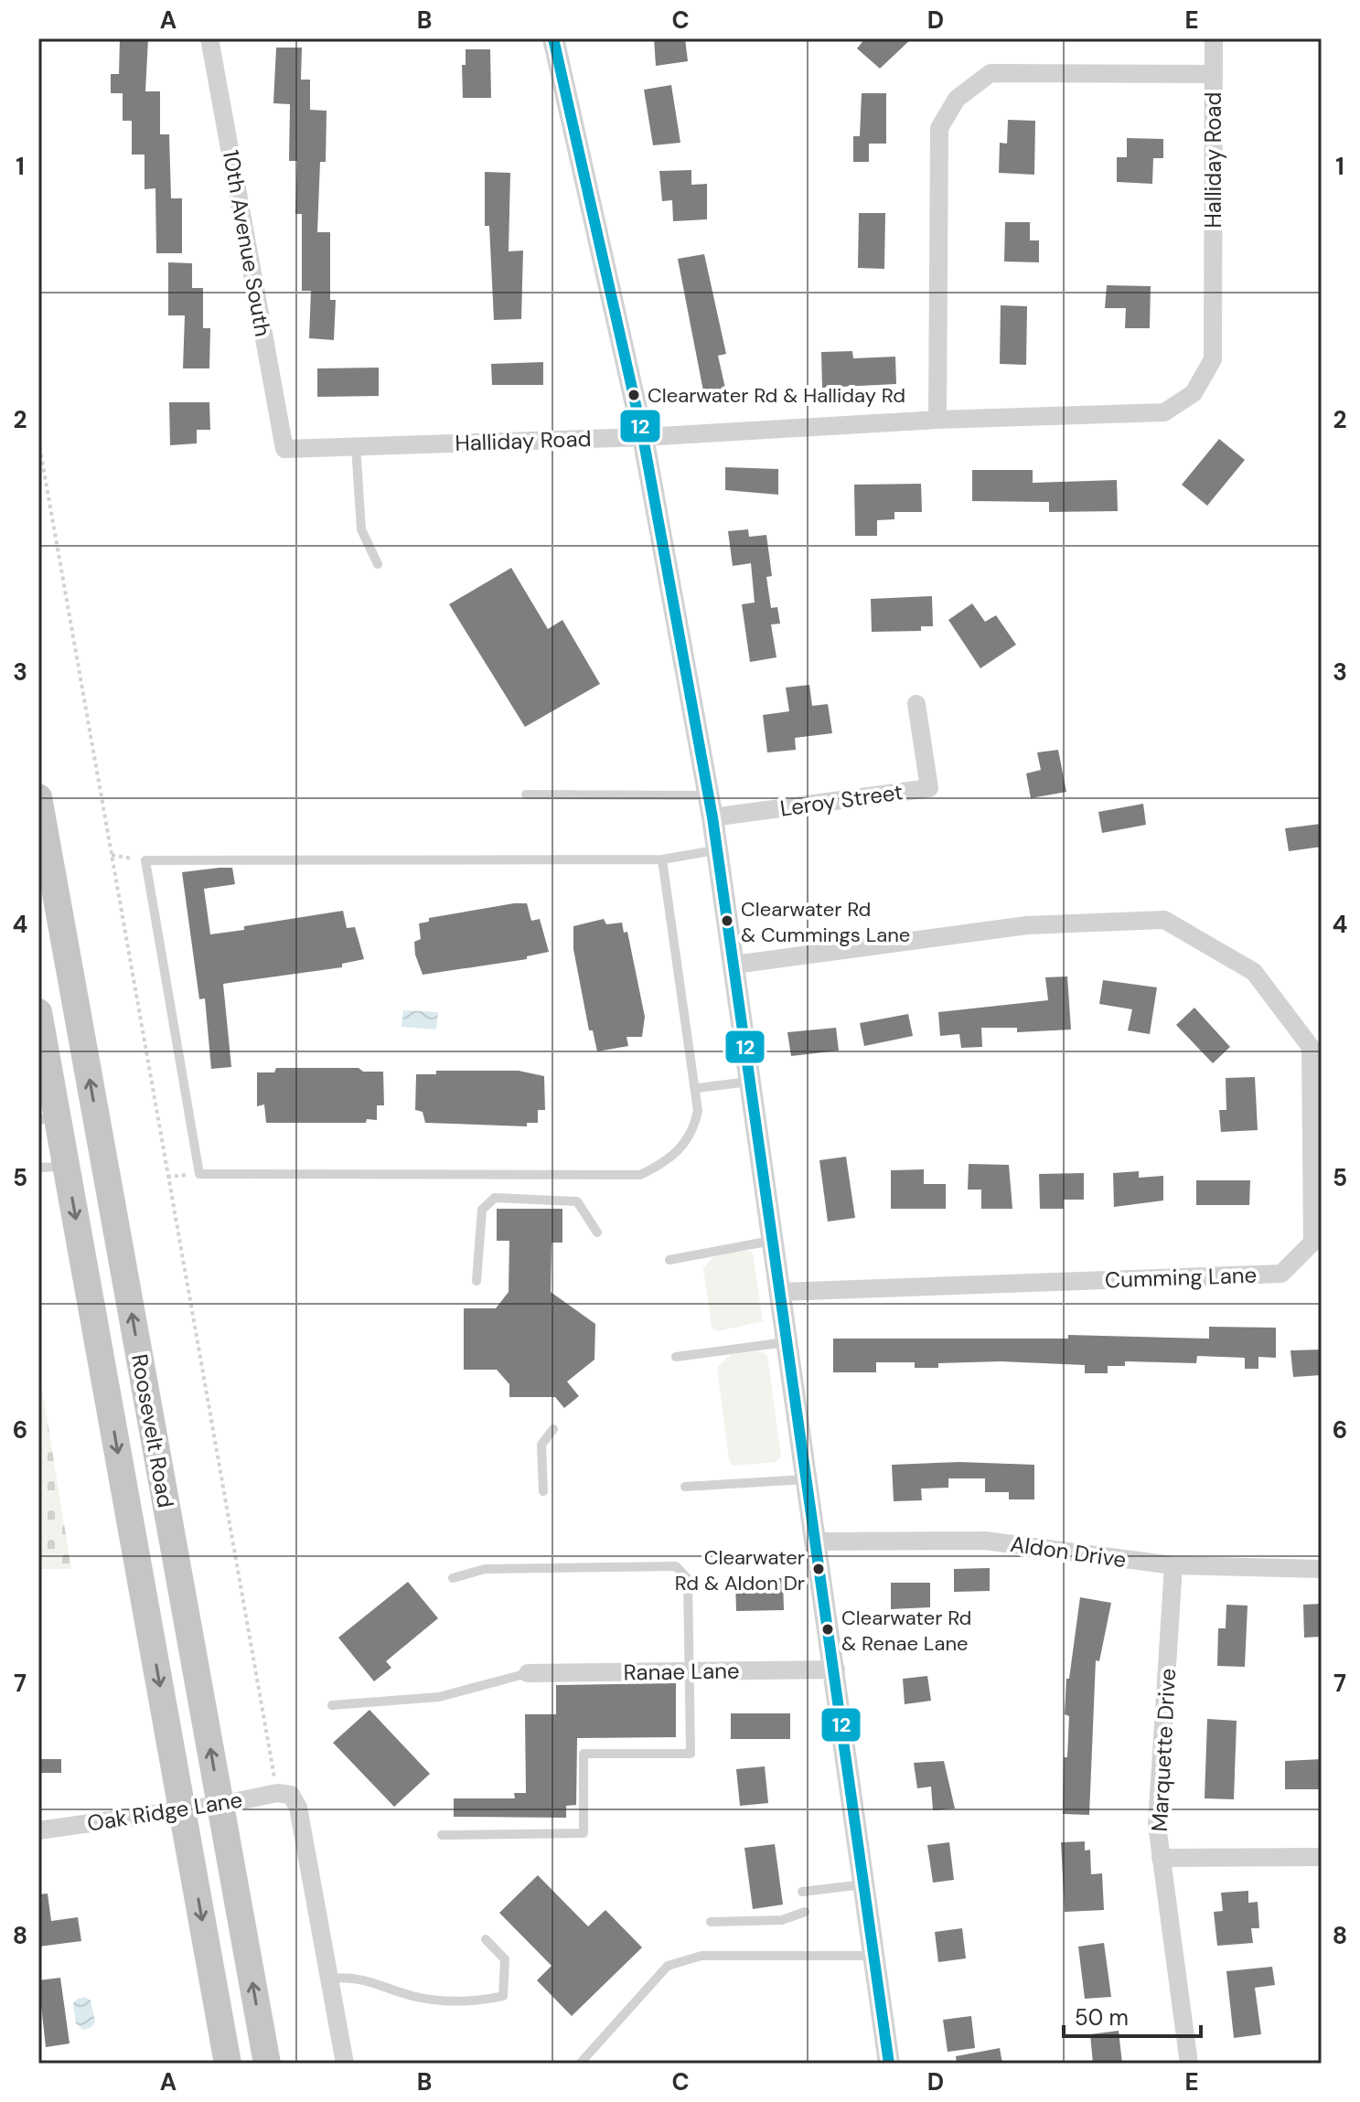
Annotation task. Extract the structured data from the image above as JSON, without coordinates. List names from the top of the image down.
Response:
{
  "streets": {
    "main road": ["Roosevelt Road"],
    "street": [
      "Halliday Road",
      "10th Avenue South",
      "Leroy Street",
      "Cumming Lane",
      "Aldon Drive",
      "Ranae Lane",
      "Marquette Drive",
      "Oak Ridge Lane"
    ]
  },
  "crossings": [
    ["Halliday Road", "10th Avenue South"],
    ["Roosevelt Road", "Oak Ridge Lane"],
    ["Aldon Drive", "Marquette Drive"]
  ],
  "places": [
    "Clearwater Rd & Halliday Rd",
    "Clearwater Rd & Cummings Lane",
    "Clearwater Rd & Aldon Dr",
    "Clearwater Rd & Renae Lane"
  ],
  "lines": ["transit line 12"],
  "scale_bar": "50 m",
  "grid": {
    "columns": [
      "A",
      "B",
      "C",
      "D",
      "E"
    ],
    "rows": [
      "1",
      "2",
      "3",
      "4",
      "5",
      "6",
      "7",
      "8"
    ]
  }
}
